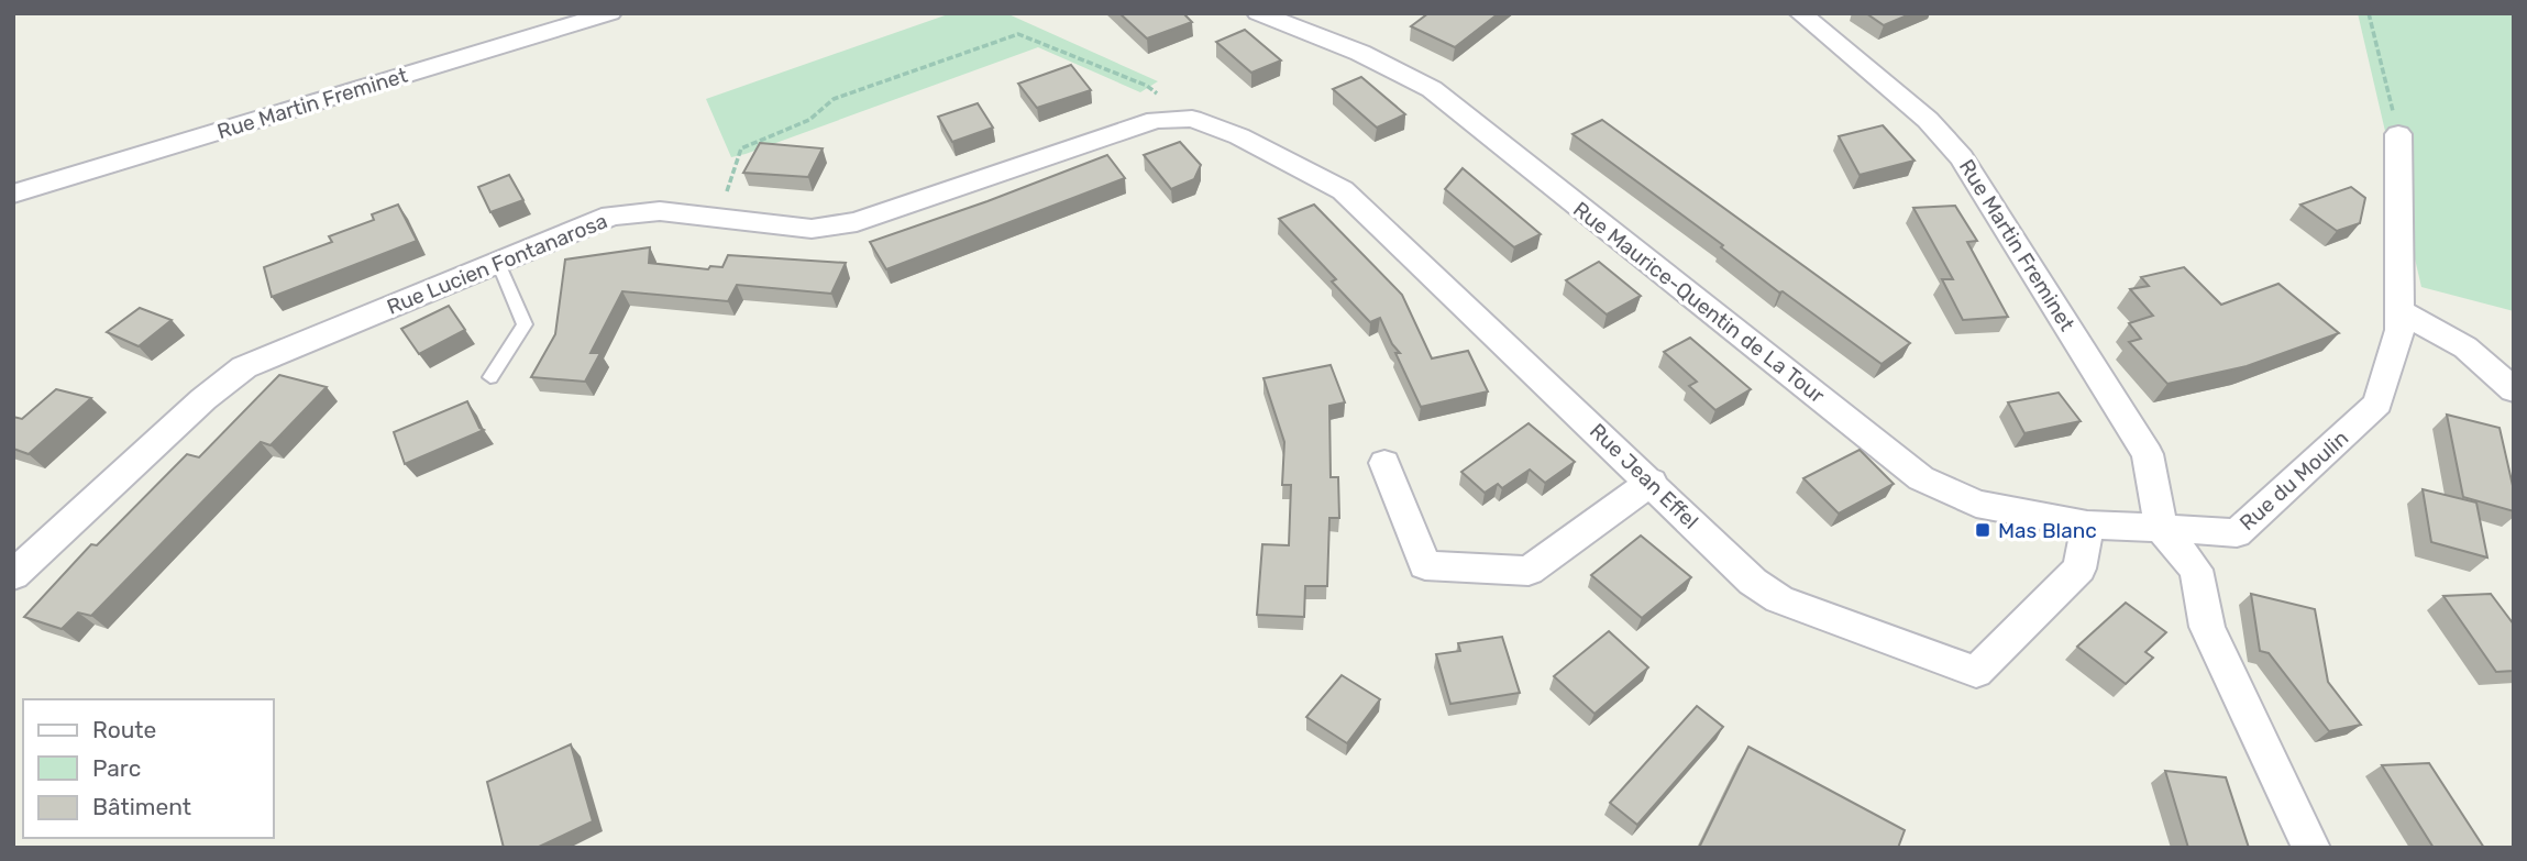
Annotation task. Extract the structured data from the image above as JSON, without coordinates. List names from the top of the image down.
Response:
{
  "streets": {
    "street": [
      "Rue Martin Freminet",
      "Rue Lucien Fontanarosa",
      "Rue Maurice-Quentin de La Tour",
      "Rue Jean Effel",
      "Rue du Moulin"
    ]
  },
  "crossings": [
    ["Rue Martin Freminet", "Rue Maurice-Quentin de La Tour"],
    ["Rue Martin Freminet", "Rue du Moulin"],
    ["Rue Lucien Fontanarosa", "Rue Jean Effel"],
    ["Rue Maurice-Quentin de La Tour", "Rue Jean Effel"],
    ["Rue Maurice-Quentin de La Tour", "Rue du Moulin"]
  ],
  "places": {
    "transit": ["Mas Blanc"]
  },
  "legend": ["Route", "Parc", "Bâtiment"]
}
